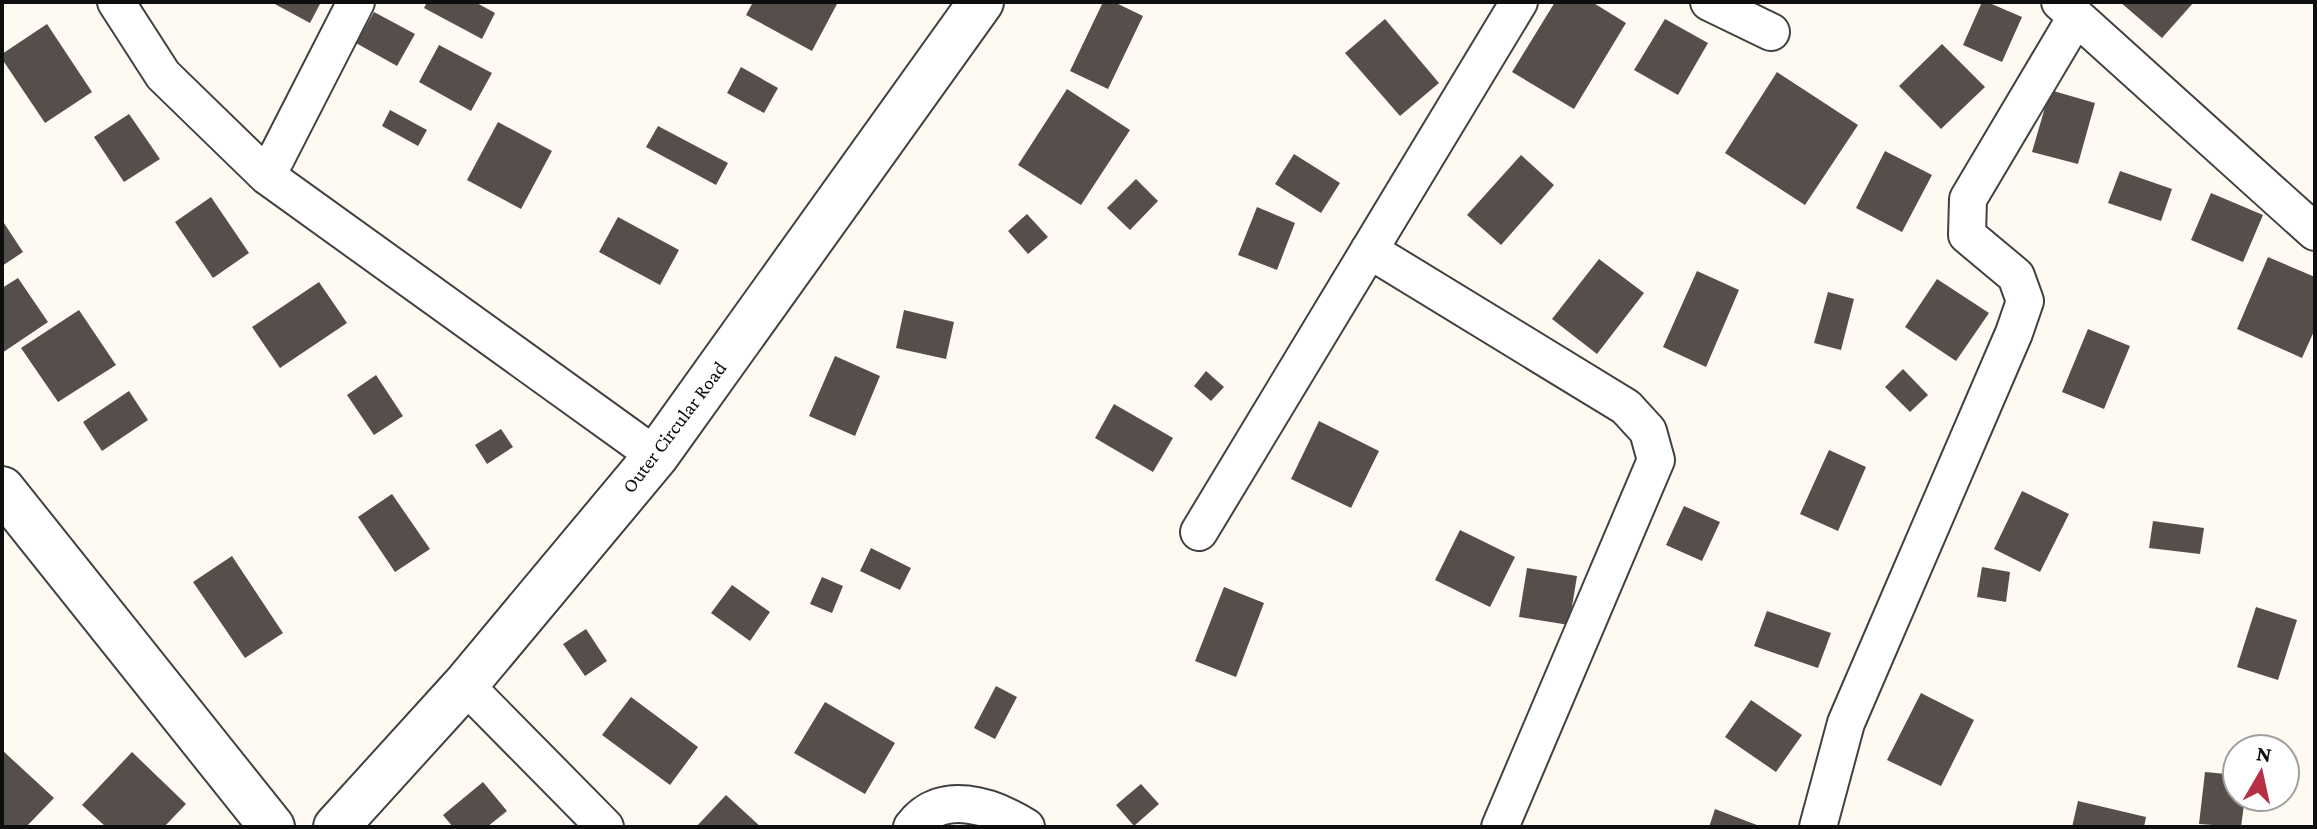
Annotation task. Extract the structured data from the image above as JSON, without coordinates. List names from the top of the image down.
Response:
{
  "streets": {
    "street": ["Outer Circular Road"]
  },
  "north": "top"
}
